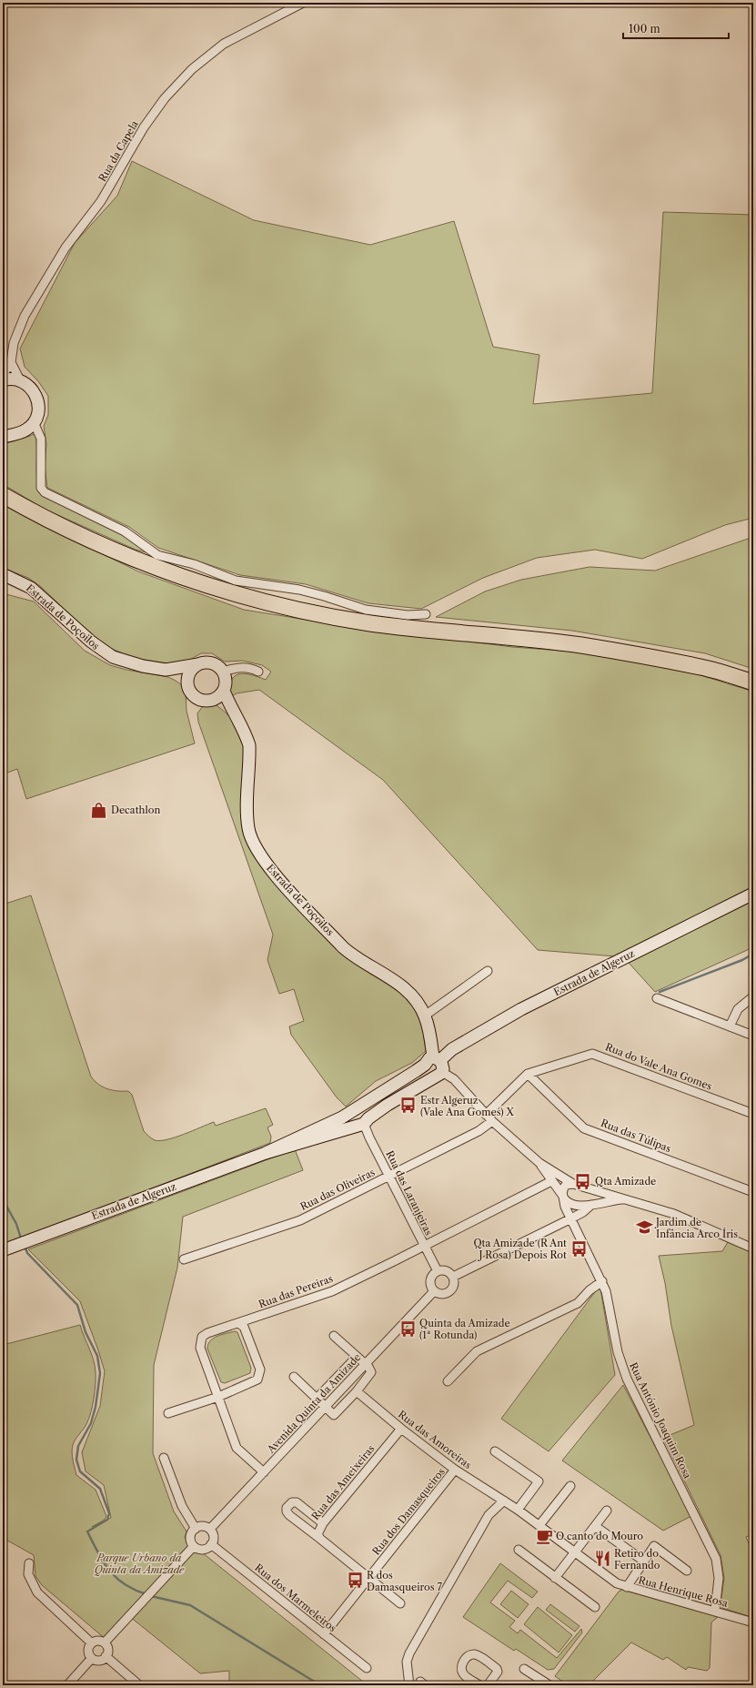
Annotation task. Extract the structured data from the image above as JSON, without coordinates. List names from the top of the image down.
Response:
{
  "streets": {
    "main road": ["Estrada de Poçoilos", "Estrada de Algeruz"],
    "street": [
      "Rua da Capela",
      "Rua do Vale Ana Gomes",
      "Rua das Túlipas",
      "Rua das Oliveiras",
      "Rua das Laranjeiras",
      "Rua das Pereiras",
      "Avenida Quinta da Amizade",
      "Rua António Joaquim Rosa",
      "Rua das Amoreiras",
      "Rua das Ameixeiras",
      "Rua dos Damasqueiros",
      "Rua Henrique Rosa",
      "Rua dos Marmeleiros"
    ]
  },
  "crossings": [
    ["Estrada de Poçoilos", "Estrada de Algeruz"],
    ["Estrada de Algeruz", "Rua das Laranjeiras"],
    ["Rua do Vale Ana Gomes", "Rua das Túlipas"],
    ["Rua das Oliveiras", "Rua das Laranjeiras"],
    ["Rua das Laranjeiras", "Rua das Pereiras"],
    ["Rua das Laranjeiras", "Avenida Quinta da Amizade"],
    ["Rua das Pereiras", "Avenida Quinta da Amizade"],
    ["Avenida Quinta da Amizade", "Rua dos Marmeleiros"],
    ["Rua António Joaquim Rosa", "Rua Henrique Rosa"],
    ["Rua das Amoreiras", "Rua das Ameixeiras"],
    ["Rua das Amoreiras", "Rua dos Damasqueiros"],
    ["Rua das Amoreiras", "Rua Henrique Rosa"],
    ["Rua dos Damasqueiros", "Rua dos Marmeleiros"]
  ],
  "parks": ["Parque Urbano da Quinta da Amizade"],
  "places": {
    "shop": ["Decathlon"],
    "bus stop": [
      "Estr Algeruz (Vale Ana Gomes) X",
      "Qta Amizade",
      "Qta Amizade (R Ant J Rosa) Depois Rot",
      "Quinta da Amizade (1ª Rotunda)",
      "R dos Damasqueiros 7"
    ],
    "school or university": ["Jardim de Infância Arco Íris"],
    "cafe": ["O canto do Mouro"],
    "restaurant": ["Retiro do Fernando"]
  },
  "scale_bar": "100 m"
}
